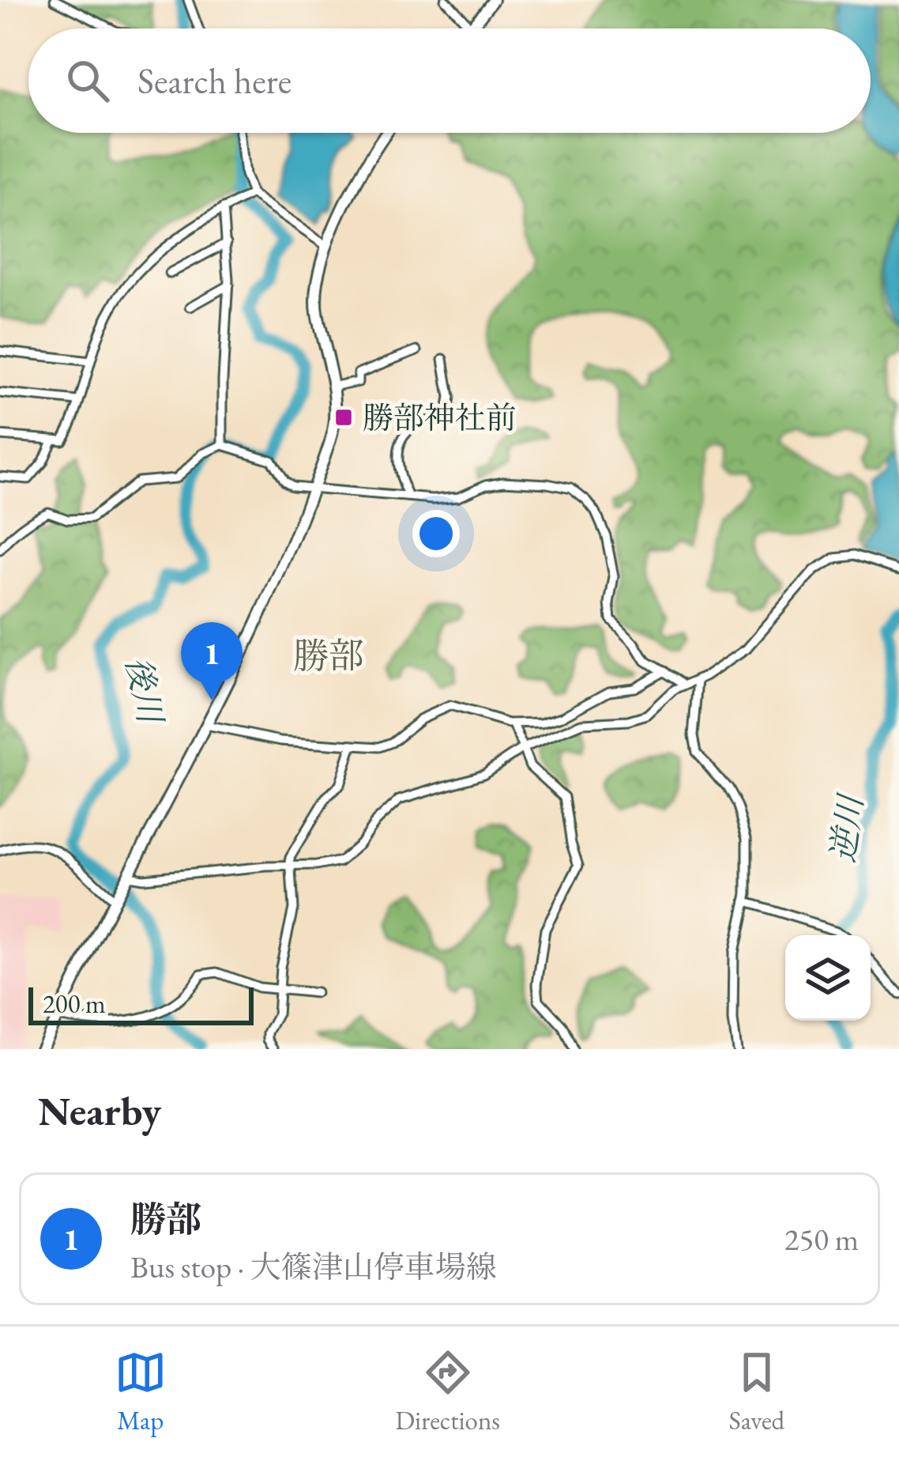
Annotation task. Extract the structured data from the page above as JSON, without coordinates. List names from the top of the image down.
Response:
{
  "districts": ["勝部"],
  "water": ["後川", "逆川"],
  "places": {
    "transit": ["勝部神社前"]
  },
  "scale_bar": "200 m",
  "page": {
    "search": "Search here",
    "pins": "1",
    "scale": "200 m",
    "heading": "Nearby",
    "list": [
      {
        "mark": "1",
        "name": "勝部",
        "note": "Bus stop · 大篠津山停車場線",
        "value": "250 m"
      }
    ],
    "nav": ["Map", "Directions", "Saved"]
  }
}
